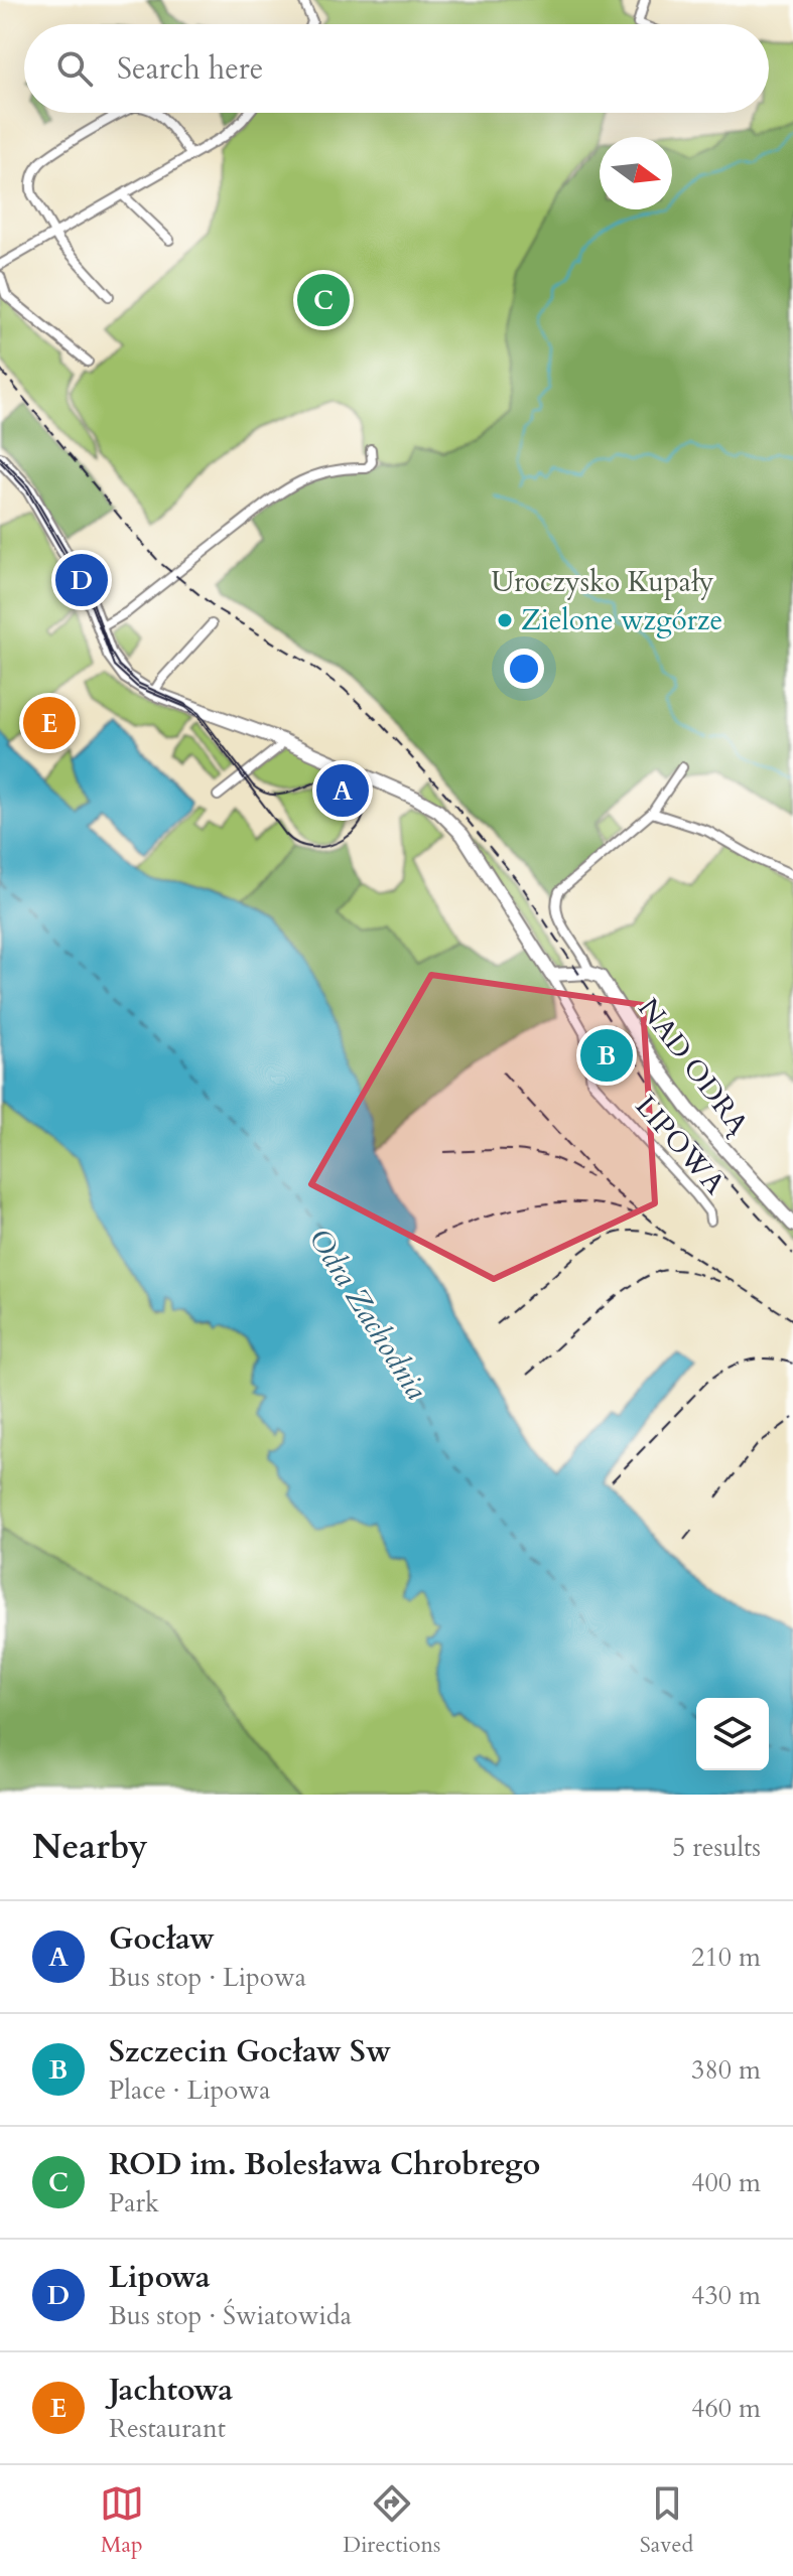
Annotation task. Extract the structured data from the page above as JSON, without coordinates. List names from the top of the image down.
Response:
{
  "streets": {
    "street": ["NAD ODRĄ", "LIPOWA"]
  },
  "water": ["Odra Zachodnia"],
  "parks": ["Uroczysko Kupały"],
  "places": ["Zielone wzgórze"],
  "north": "right",
  "page": {
    "search": "Search here",
    "pins": [
      "C",
      "D",
      "E",
      "A",
      "B"
    ],
    "heading": ["Nearby", "5 results"],
    "list": [
      {
        "mark": "A",
        "name": "Gocław",
        "note": "Bus stop · Lipowa",
        "value": "210 m"
      },
      {
        "mark": "B",
        "name": "Szczecin Gocław Sw",
        "note": "Place · Lipowa",
        "value": "380 m"
      },
      {
        "mark": "C",
        "name": "ROD im. Bolesława Chrobrego",
        "note": "Park",
        "value": "400 m"
      },
      {
        "mark": "D",
        "name": "Lipowa",
        "note": "Bus stop · Światowida",
        "value": "430 m"
      },
      {
        "mark": "E",
        "name": "Jachtowa",
        "note": "Restaurant",
        "value": "460 m"
      }
    ],
    "nav": ["Map", "Directions", "Saved"]
  }
}
